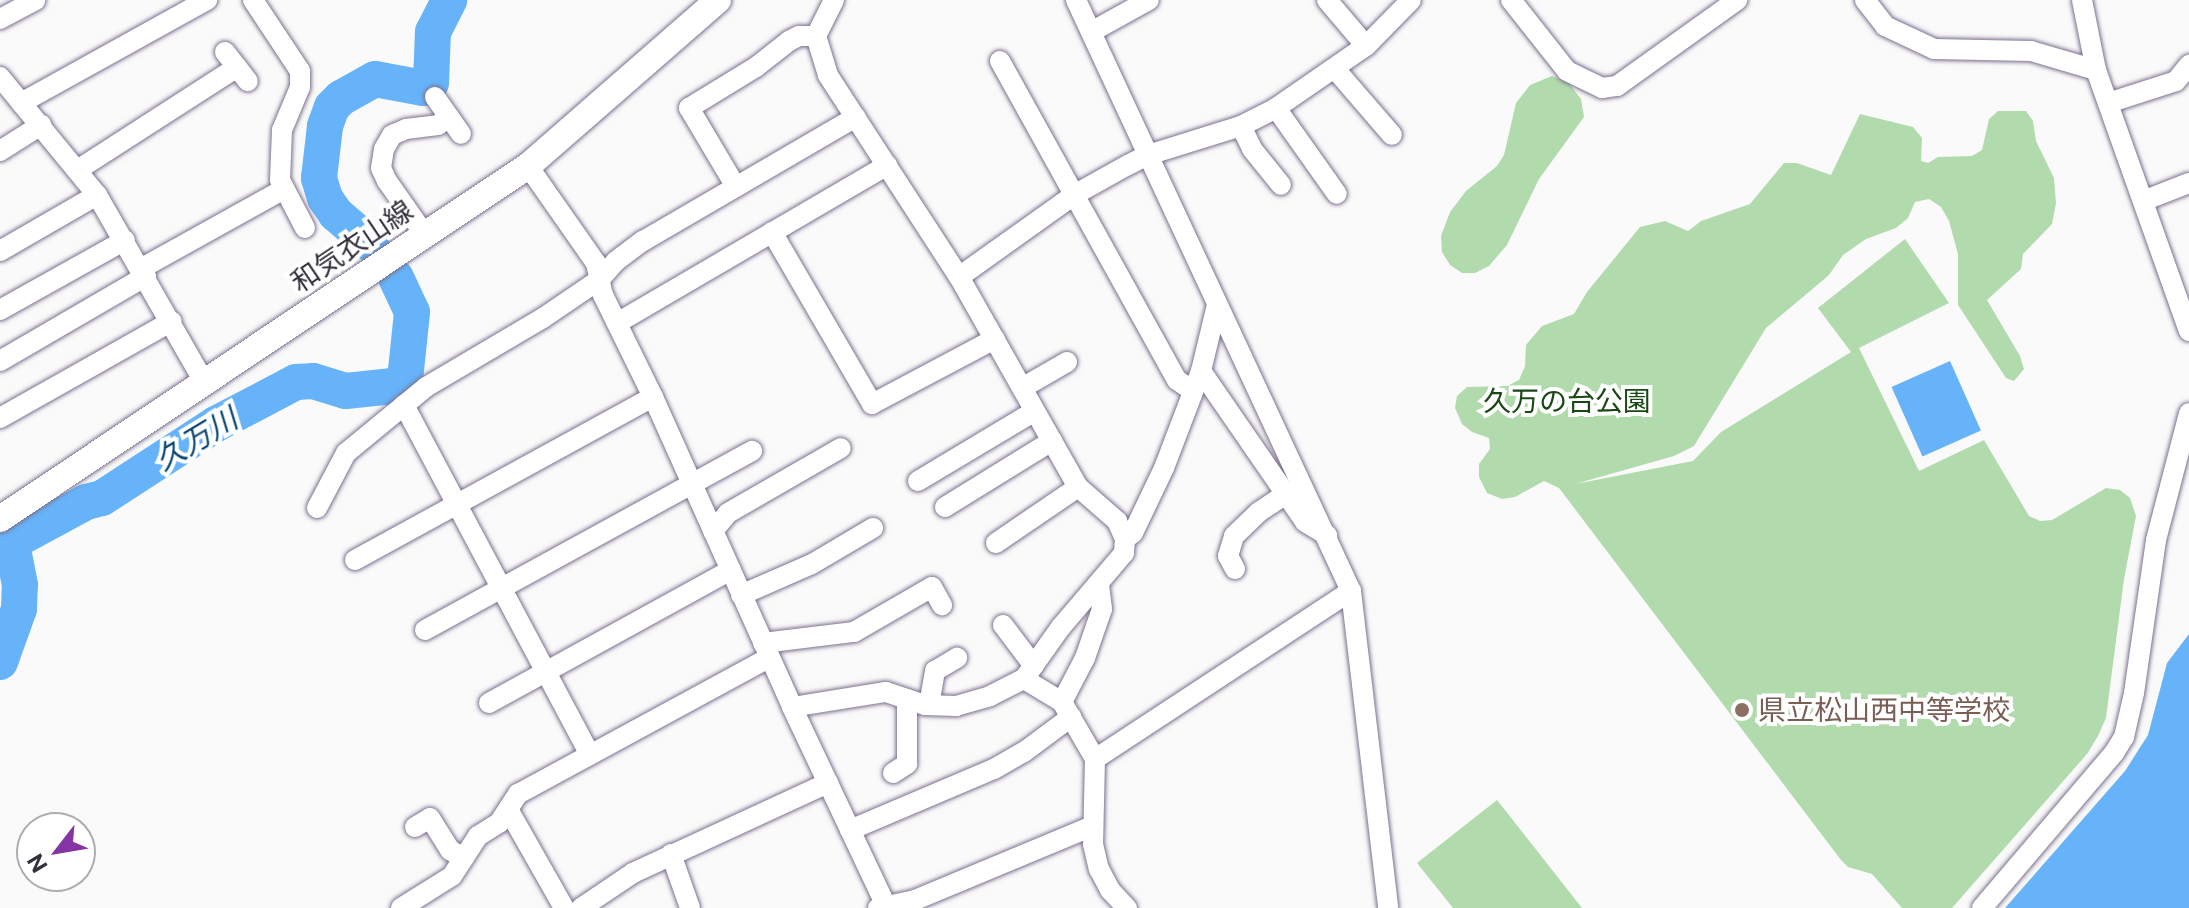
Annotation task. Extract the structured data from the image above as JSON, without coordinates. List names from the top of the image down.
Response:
{
  "streets": {
    "main road": ["和気衣山線"]
  },
  "water": ["久万川"],
  "parks": ["久万の台公園"],
  "places": ["県立松山西中等学校"],
  "north": "bottom left"
}
